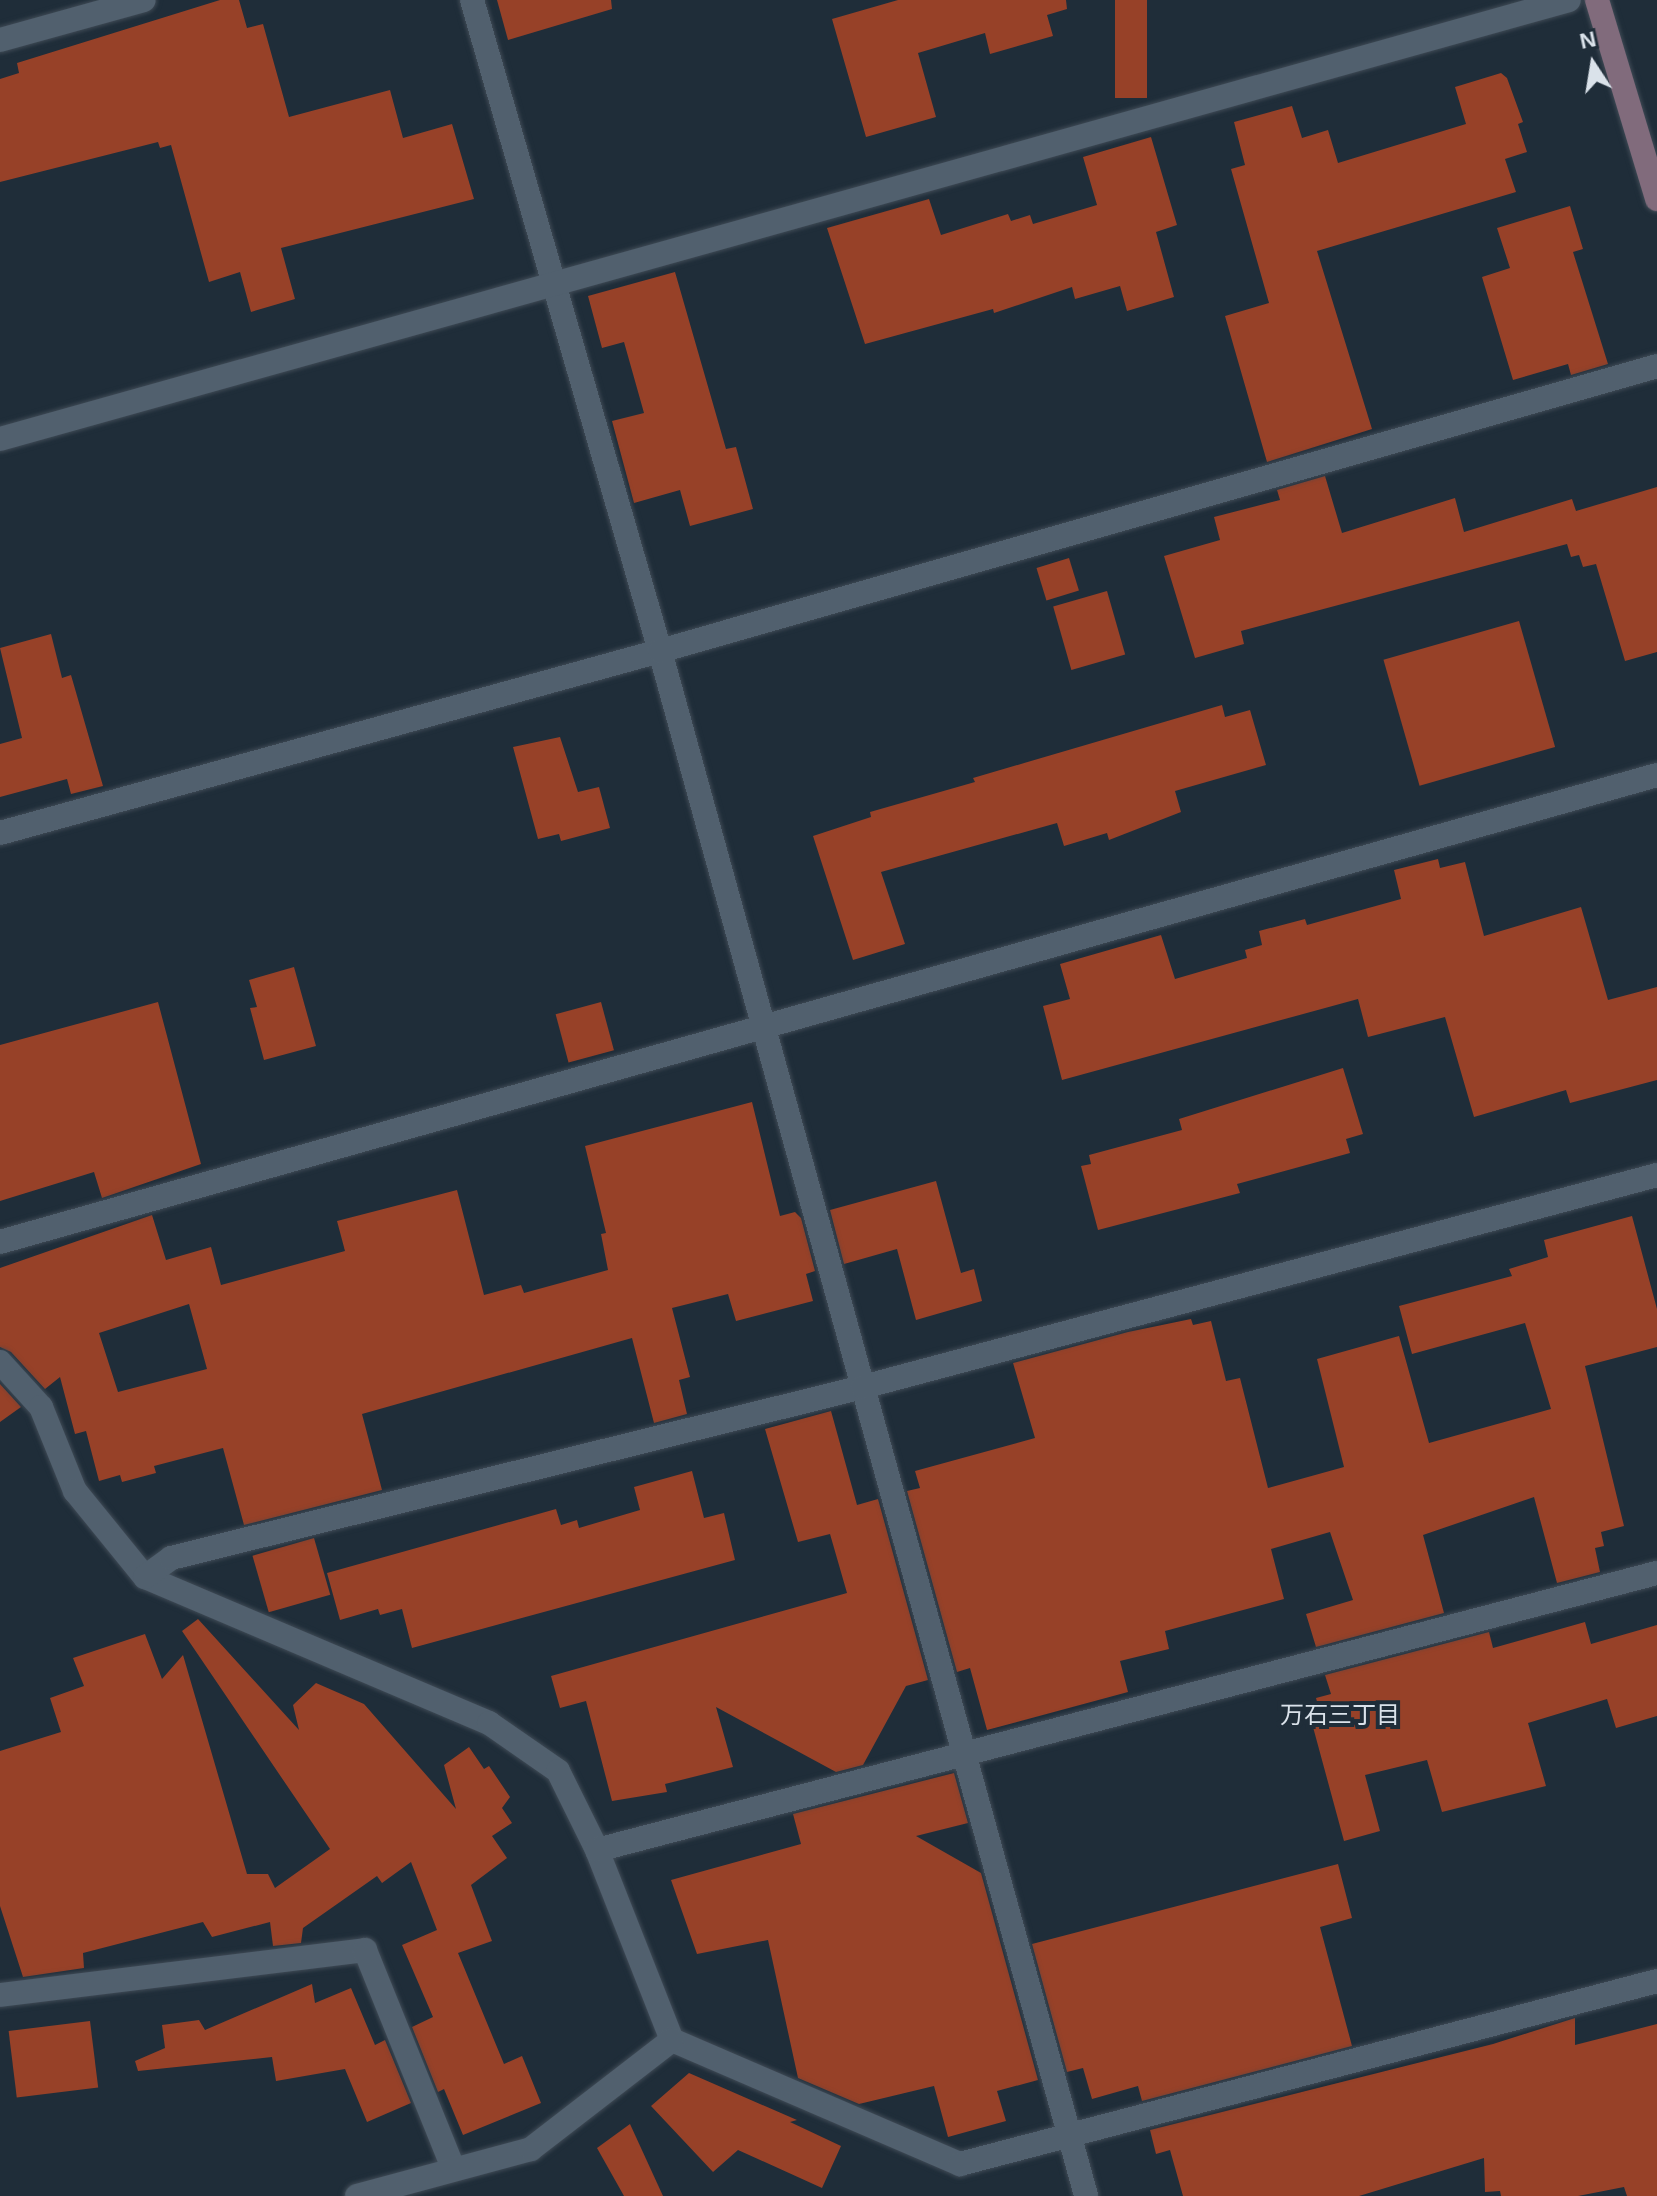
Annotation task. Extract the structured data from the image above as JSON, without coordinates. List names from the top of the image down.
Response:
{
  "districts": ["万石三丁目"],
  "north": "top"
}
